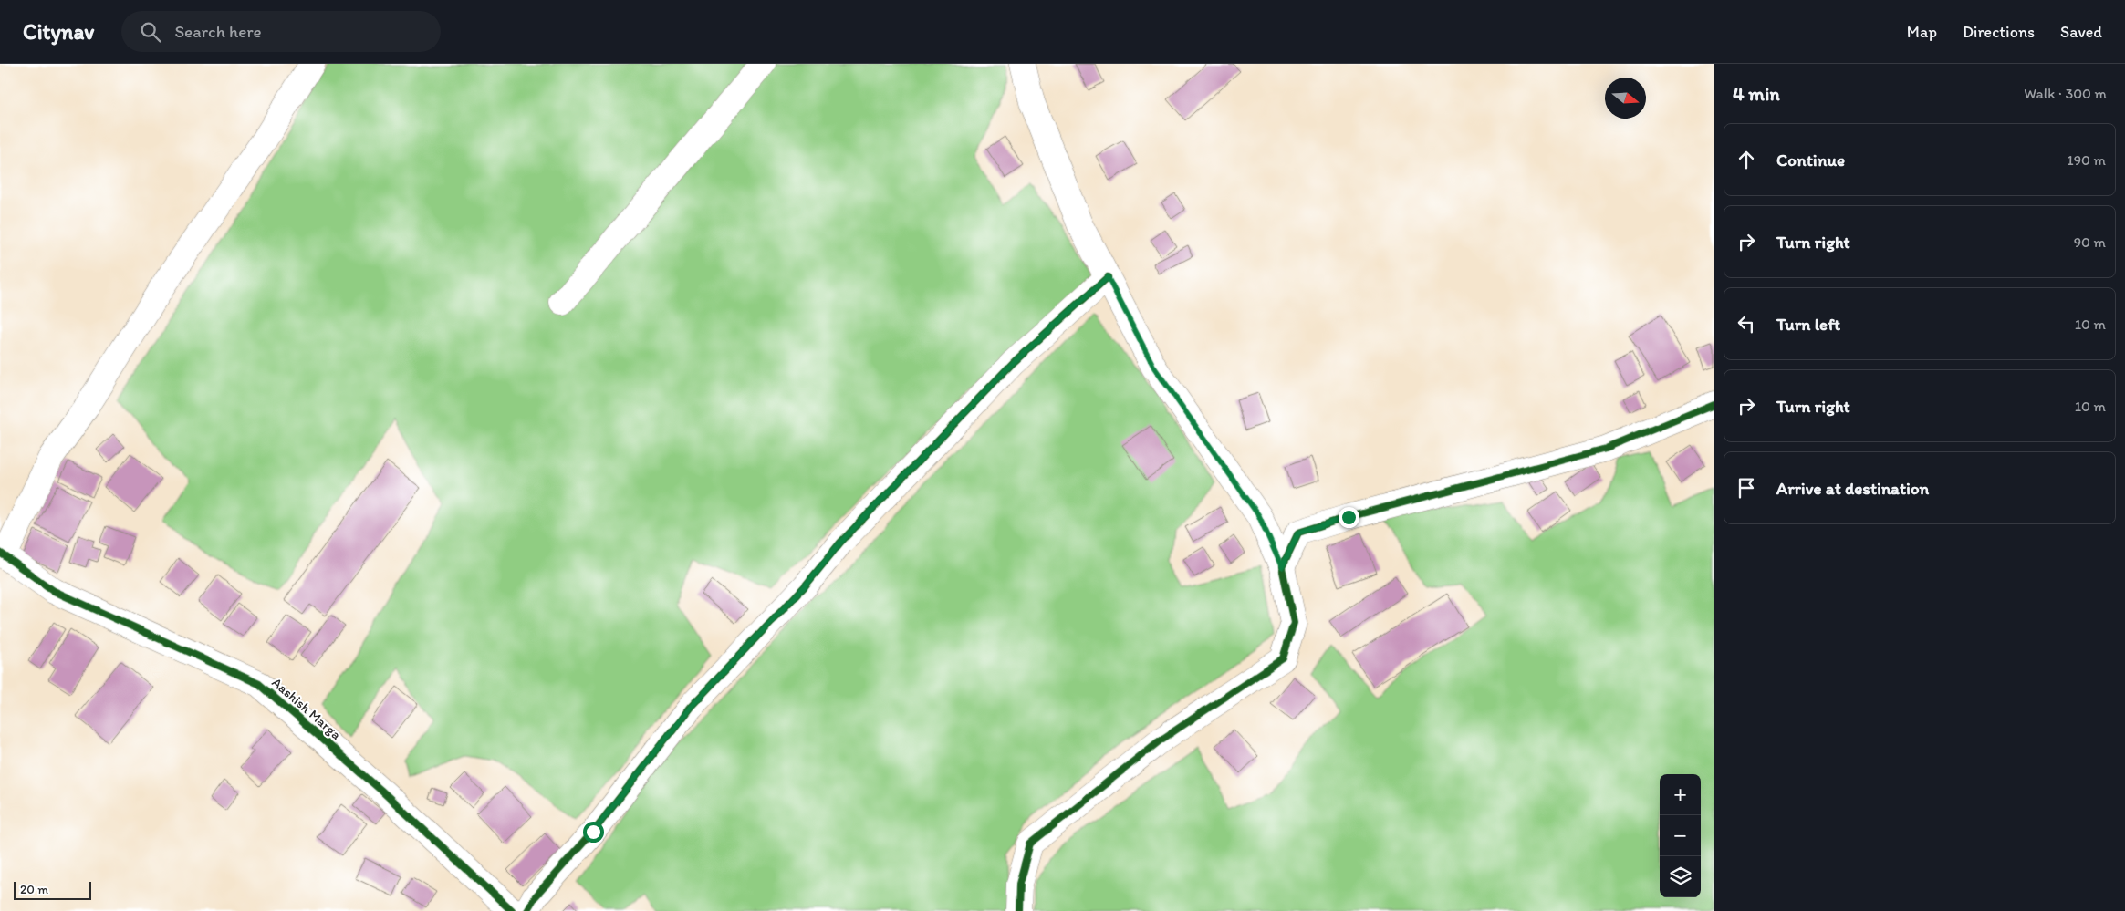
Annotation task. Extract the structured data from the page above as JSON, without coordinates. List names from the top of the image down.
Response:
{
  "streets": {
    "street": ["Aashish Marga"]
  },
  "scale_bar": "20 m",
  "north": "right",
  "page": {
    "header": "Citynav",
    "search": "Search here",
    "nav": ["Map", "Directions", "Saved"],
    "heading": ["4 min", "Walk · 300 m"],
    "list": [
      ["Continue", "190 m"],
      ["Turn right", "90 m"],
      ["Turn left", "10 m"],
      ["Turn right", "10 m"],
      "Arrive at destination"
    ],
    "map_buttons": ["+", "−"],
    "scale": "20 m"
  }
}
